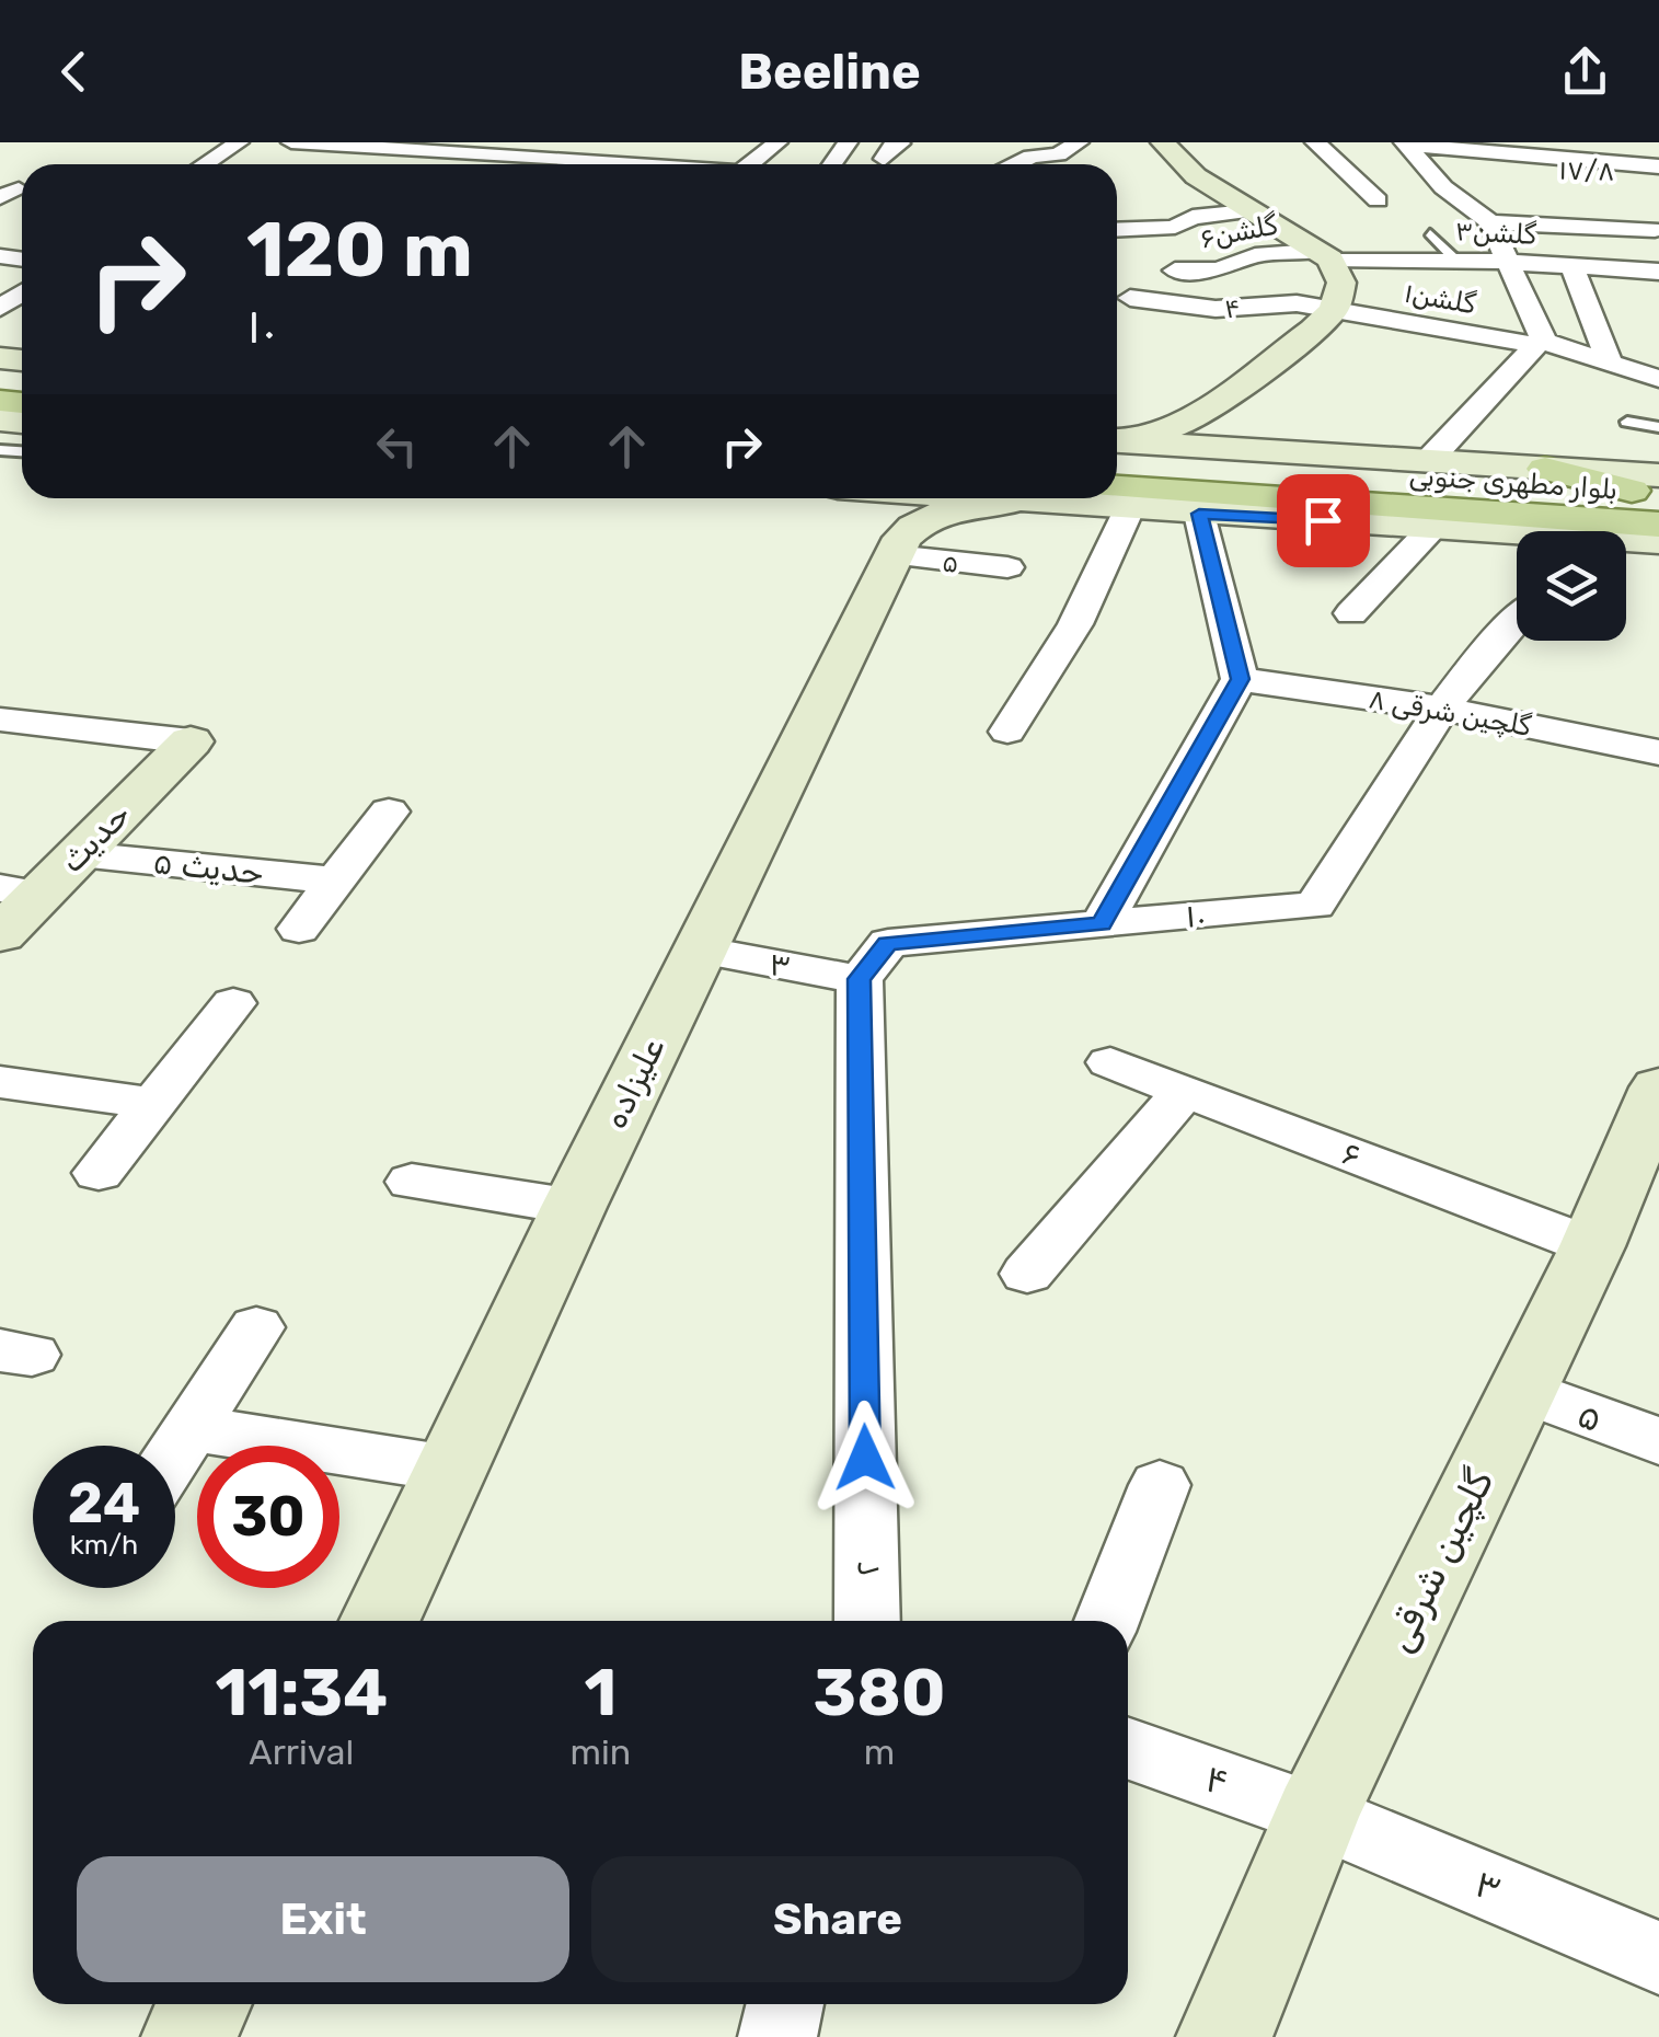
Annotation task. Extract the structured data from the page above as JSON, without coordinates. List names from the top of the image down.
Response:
{
  "streets": {
    "main road": ["بلوار مطهری جنوبی"],
    "street": [
      "گلشن۶",
      "گلشن۳",
      "گلشن۱",
      "۴",
      "۵",
      "۸ گلچین شرقی",
      "حدیث",
      "حدیث ۵",
      "۱۰",
      "۳",
      "علیزاده",
      "۶",
      "گلچین شرقی",
      "۲"
    ]
  },
  "crossings": [
    ["گلشن۶", "گلشن۳"],
    ["گلشن۱", "۴"],
    ["۴", "۳"],
    ["۴", "گلچین شرقی"],
    ["۵", "علیزاده"],
    ["۵", "گلچین شرقی"],
    ["۸ گلچین شرقی", "۱۰"],
    ["حدیث", "حدیث ۵"],
    ["۱۰", "۳"],
    ["۱۰", "۲"],
    ["۳", "علیزاده"],
    ["۳", "گلچین شرقی"],
    ["۳", "۲"],
    ["۶", "گلچین شرقی"]
  ],
  "page": {
    "header": "Beeline",
    "turn": ["120 m", "۱۰"],
    "speed": "24 km/h",
    "limit": "30",
    "eta": [
      "11:34",
      "Arrival",
      "1",
      "min",
      "380",
      "m"
    ],
    "buttons": ["Exit", "Share"]
  }
}
